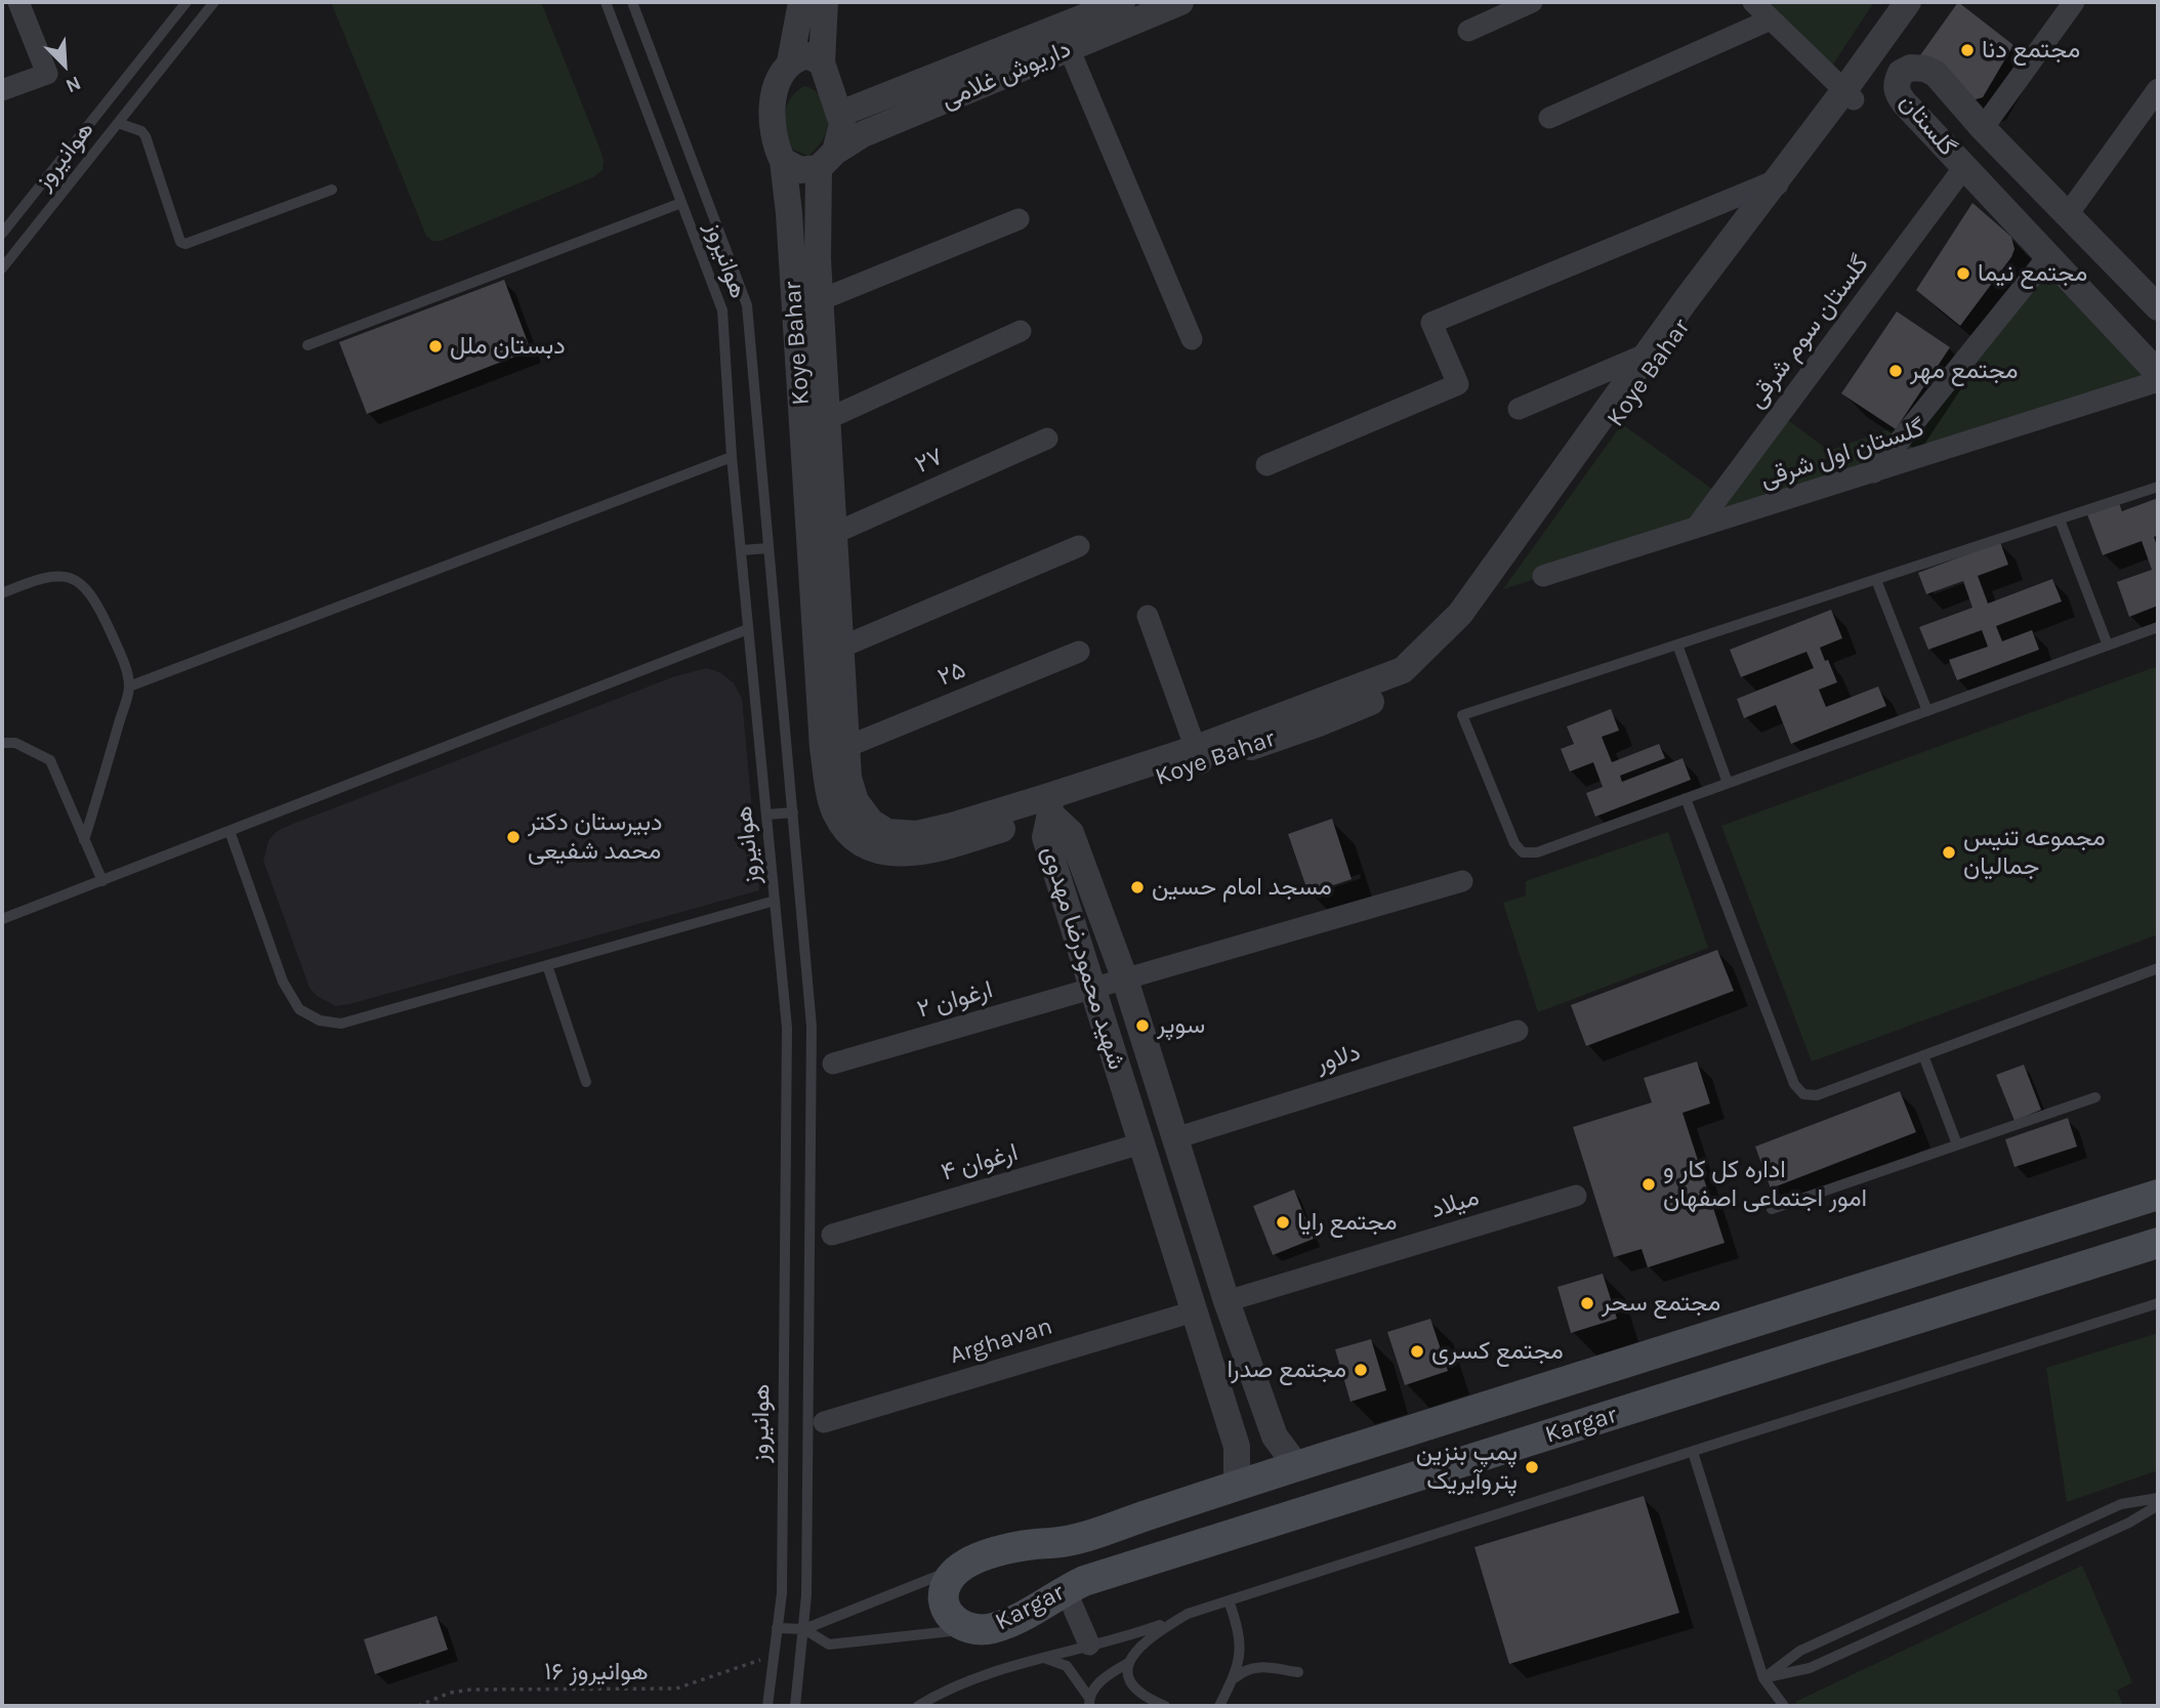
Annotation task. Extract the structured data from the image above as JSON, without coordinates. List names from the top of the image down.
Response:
{
  "streets": {
    "main road": ["Kargar"],
    "street": [
      "داریوش غلامی",
      "گلستان",
      "گلستان سوم شرقی",
      "Koye Bahar",
      "گلستان اول شرقی",
      "۲۷",
      "۲۵",
      "شهید محمودرضا مهدوی",
      "ارغوان ۲",
      "دلاور",
      "ارغوان ۴",
      "میلاد",
      "Arghavan"
    ],
    "lane": ["هوانیروز"],
    "path": ["هوانیروز ۱۶"]
  },
  "crossings": [
    ["داریوش غلامی", "Koye Bahar"],
    ["گلستان", "گلستان سوم شرقی"],
    ["هوانیروز", "هوانیروز ۱۶"],
    ["گلستان سوم شرقی", "گلستان اول شرقی"],
    ["Koye Bahar", "۲۷"],
    ["Koye Bahar", "۲۵"],
    ["Koye Bahar", "شهید محمودرضا مهدوی"],
    ["شهید محمودرضا مهدوی", "ارغوان ۲"],
    ["شهید محمودرضا مهدوی", "دلاور"],
    ["شهید محمودرضا مهدوی", "ارغوان ۴"],
    ["شهید محمودرضا مهدوی", "میلاد"],
    ["شهید محمودرضا مهدوی", "Arghavan"],
    ["شهید محمودرضا مهدوی", "Kargar"]
  ],
  "places": [
    "مجتمع دنا",
    "مجتمع نیما",
    "دبستان ملل",
    "مجتمع مهر",
    "دبیرستان دکتر محمد شفیعی",
    "مجموعه تنیس جمالیان",
    "مسجد امام حسین",
    "سوپر",
    "اداره کل کار و امور اجتماعی اصفهان",
    "مجتمع رایا",
    "مجتمع سحر",
    "مجتمع کسری",
    "مجتمع صدرا",
    "پمپ بنزین پتروآیریک"
  ],
  "north": "bottom right"
}
